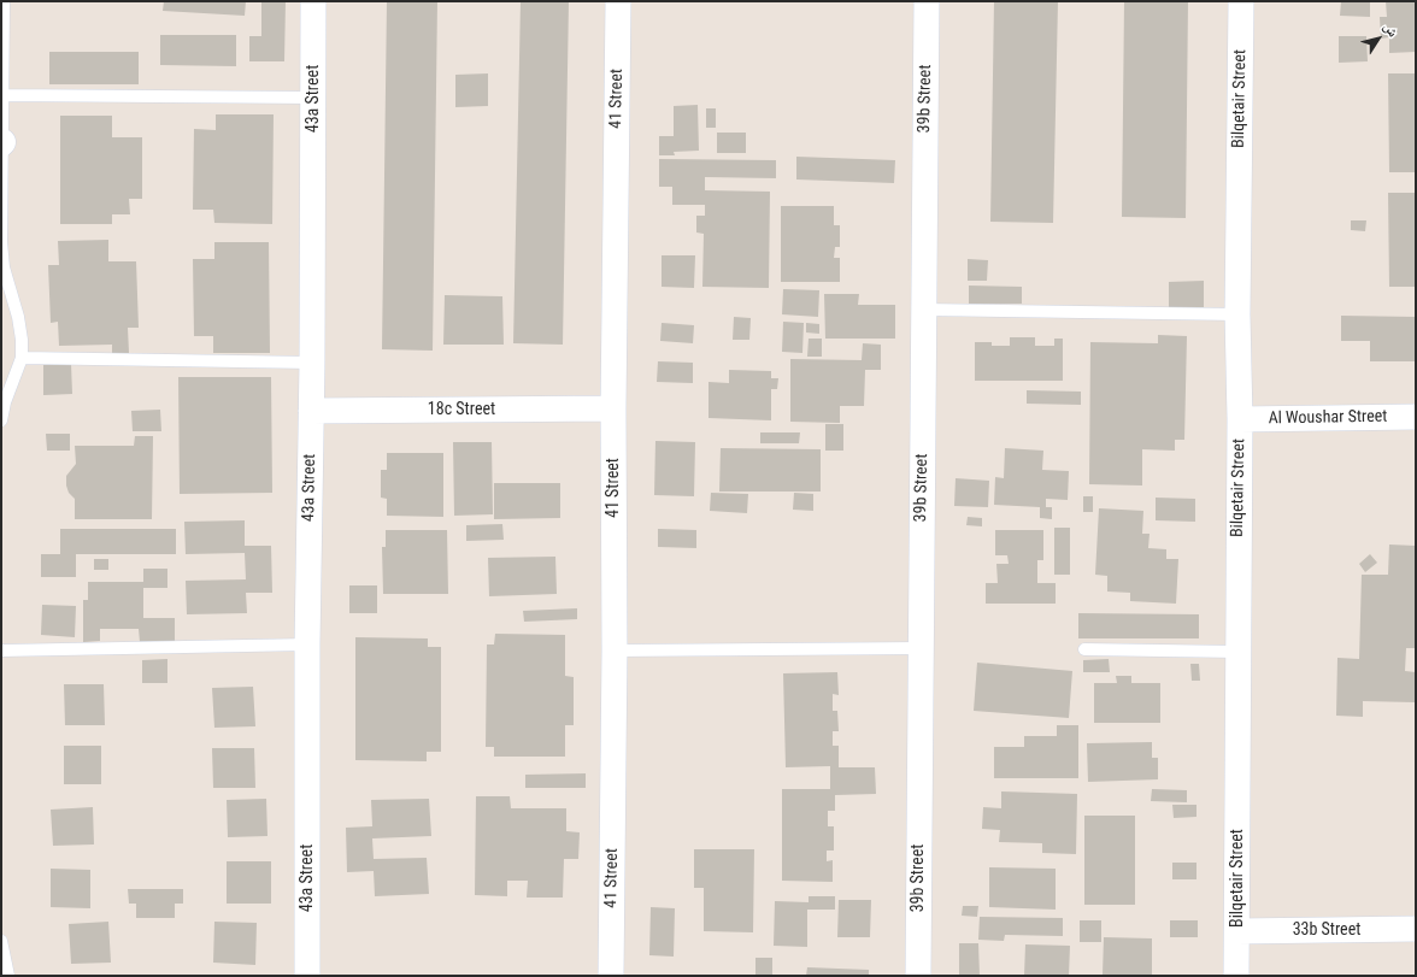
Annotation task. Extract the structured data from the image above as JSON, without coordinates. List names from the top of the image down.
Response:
{
  "streets": {
    "street": [
      "43a Street",
      "41 Street",
      "39b Street",
      "Bilqetair Street",
      "18c Street",
      "Al Woushar Street",
      "33b Street"
    ]
  },
  "crossings": [
    ["43a Street", "18c Street"],
    ["41 Street", "18c Street"],
    ["Bilqetair Street", "Al Woushar Street"],
    ["Bilqetair Street", "33b Street"]
  ],
  "north": "top right"
}
